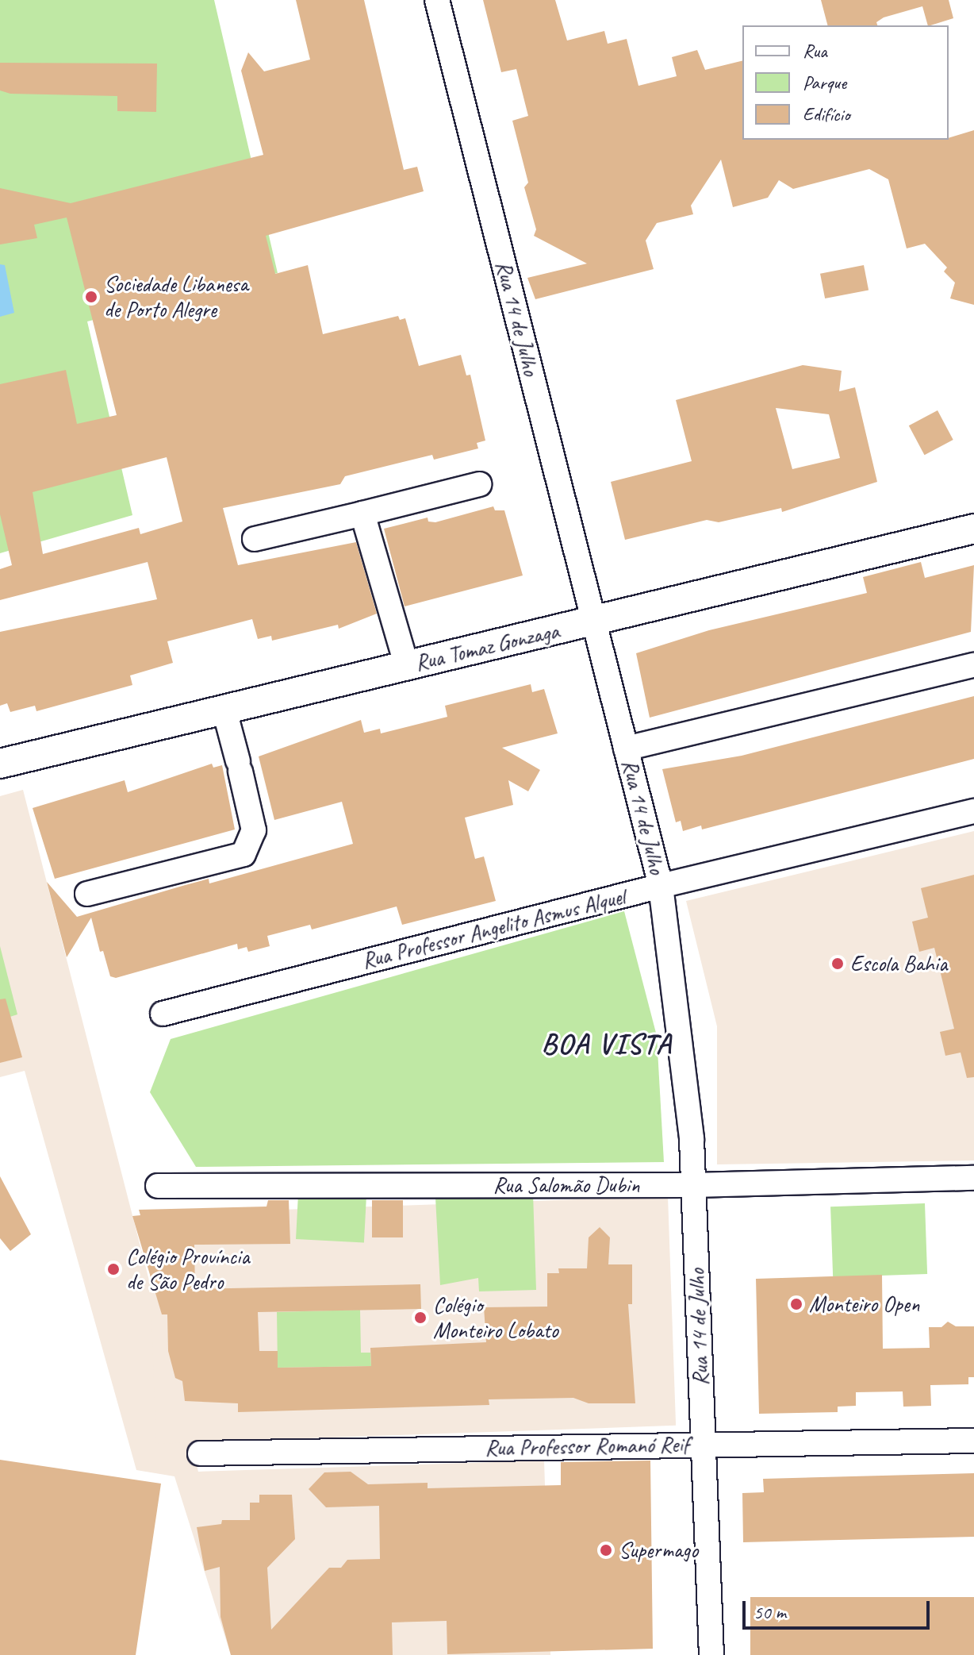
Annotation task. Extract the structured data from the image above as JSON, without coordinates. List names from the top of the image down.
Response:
{
  "streets": {
    "street": [
      "Rua 14 de Julho",
      "Rua Tomaz Gonzaga",
      "Rua Professor Angelito Asmus Alquel",
      "Rua Salomão Dubin",
      "Rua Professor Romanó Reif"
    ]
  },
  "crossings": [
    ["Rua 14 de Julho", "Rua Tomaz Gonzaga"],
    ["Rua 14 de Julho", "Rua Professor Angelito Asmus Alquel"],
    ["Rua 14 de Julho", "Rua Salomão Dubin"],
    ["Rua 14 de Julho", "Rua Professor Romanó Reif"]
  ],
  "districts": ["BOA VISTA"],
  "places": [
    "Sociedade Libanesa de Porto Alegre",
    "Escola Bahia",
    "Colégio Província de São Pedro",
    "Monteiro Open",
    "Colégio Monteiro Lobato",
    "Supermago"
  ],
  "legend": ["Rua", "Parque", "Edifício"],
  "scale_bar": "50 m"
}
